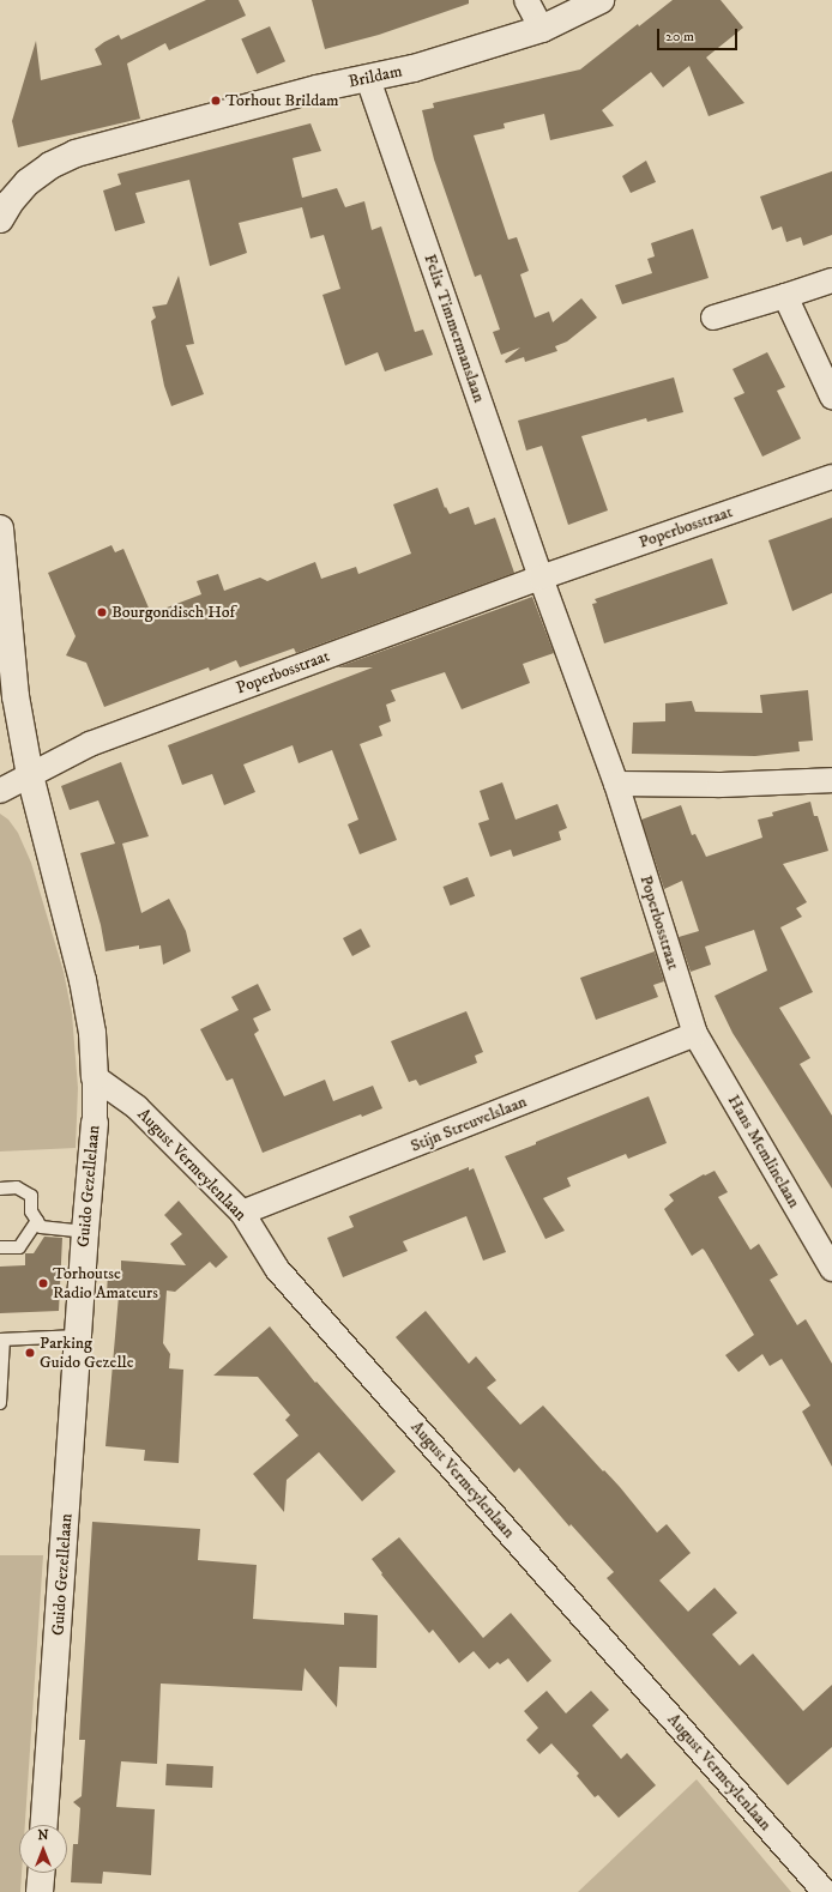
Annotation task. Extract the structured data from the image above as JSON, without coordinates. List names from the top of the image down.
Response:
{
  "streets": {
    "street": [
      "Brildam",
      "Felix Timmermanslaan",
      "Poperbosstraat",
      "Stijn Streuvelslaan",
      "Hans Memlinclaan",
      "August Vermeylenlaan",
      "Guido Gezellelaan"
    ]
  },
  "crossings": [
    ["Brildam", "Felix Timmermanslaan"],
    ["Felix Timmermanslaan", "Poperbosstraat"],
    ["Poperbosstraat", "Stijn Streuvelslaan"],
    ["Poperbosstraat", "Hans Memlinclaan"],
    ["Poperbosstraat", "Guido Gezellelaan"],
    ["Stijn Streuvelslaan", "Hans Memlinclaan"],
    ["Stijn Streuvelslaan", "August Vermeylenlaan"],
    ["August Vermeylenlaan", "Guido Gezellelaan"]
  ],
  "places": [
    "Torhout Brildam",
    "Bourgondisch Hof",
    "Torhoutse Radio Amateurs",
    "Parking Guido Gezelle"
  ],
  "scale_bar": "20 m",
  "north": "top"
}
